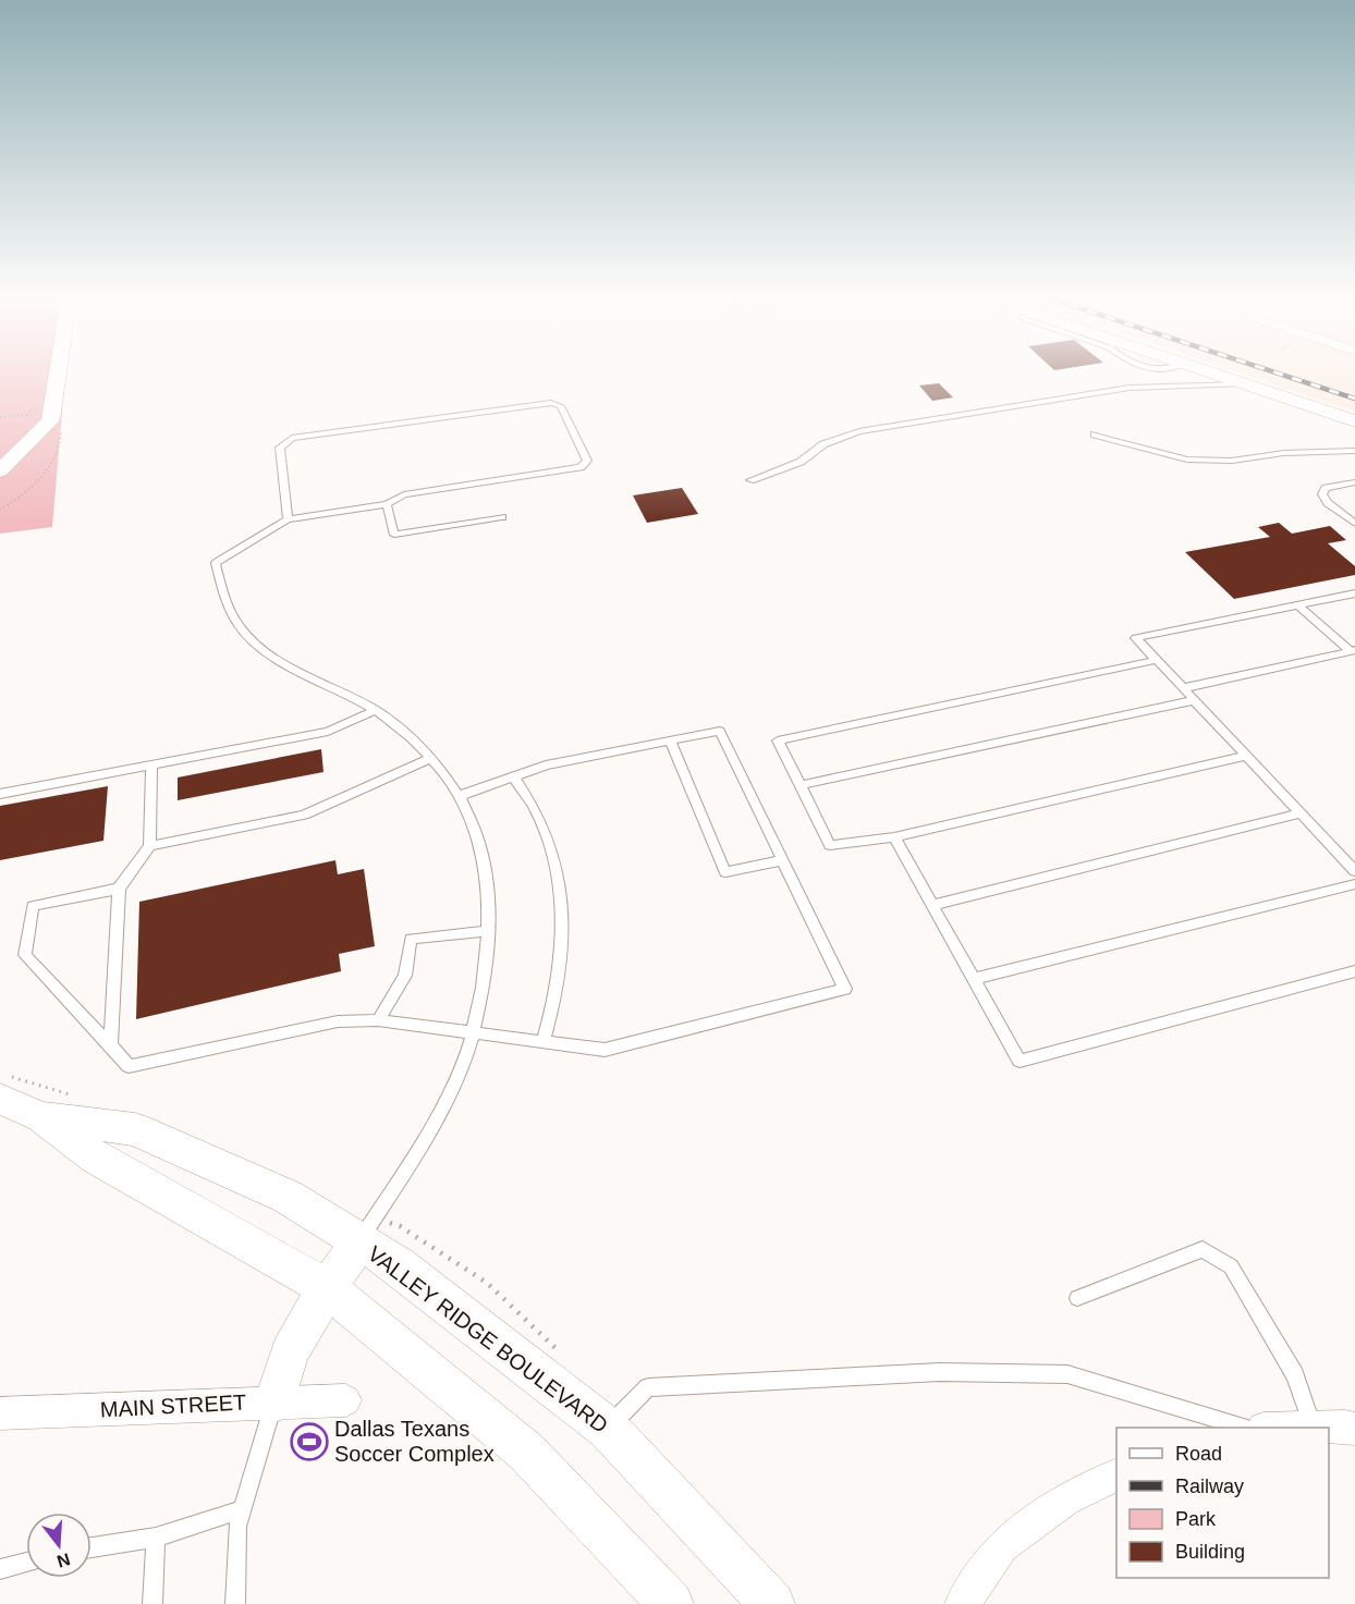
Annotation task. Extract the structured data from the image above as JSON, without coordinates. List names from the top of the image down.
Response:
{
  "streets": {
    "street": ["VALLEY RIDGE BOULEVARD", "MAIN STREET"]
  },
  "places": {
    "sports": ["Dallas Texans Soccer Complex"]
  },
  "legend": [
    "Road",
    "Railway",
    "Park",
    "Building"
  ],
  "north": "bottom"
}
